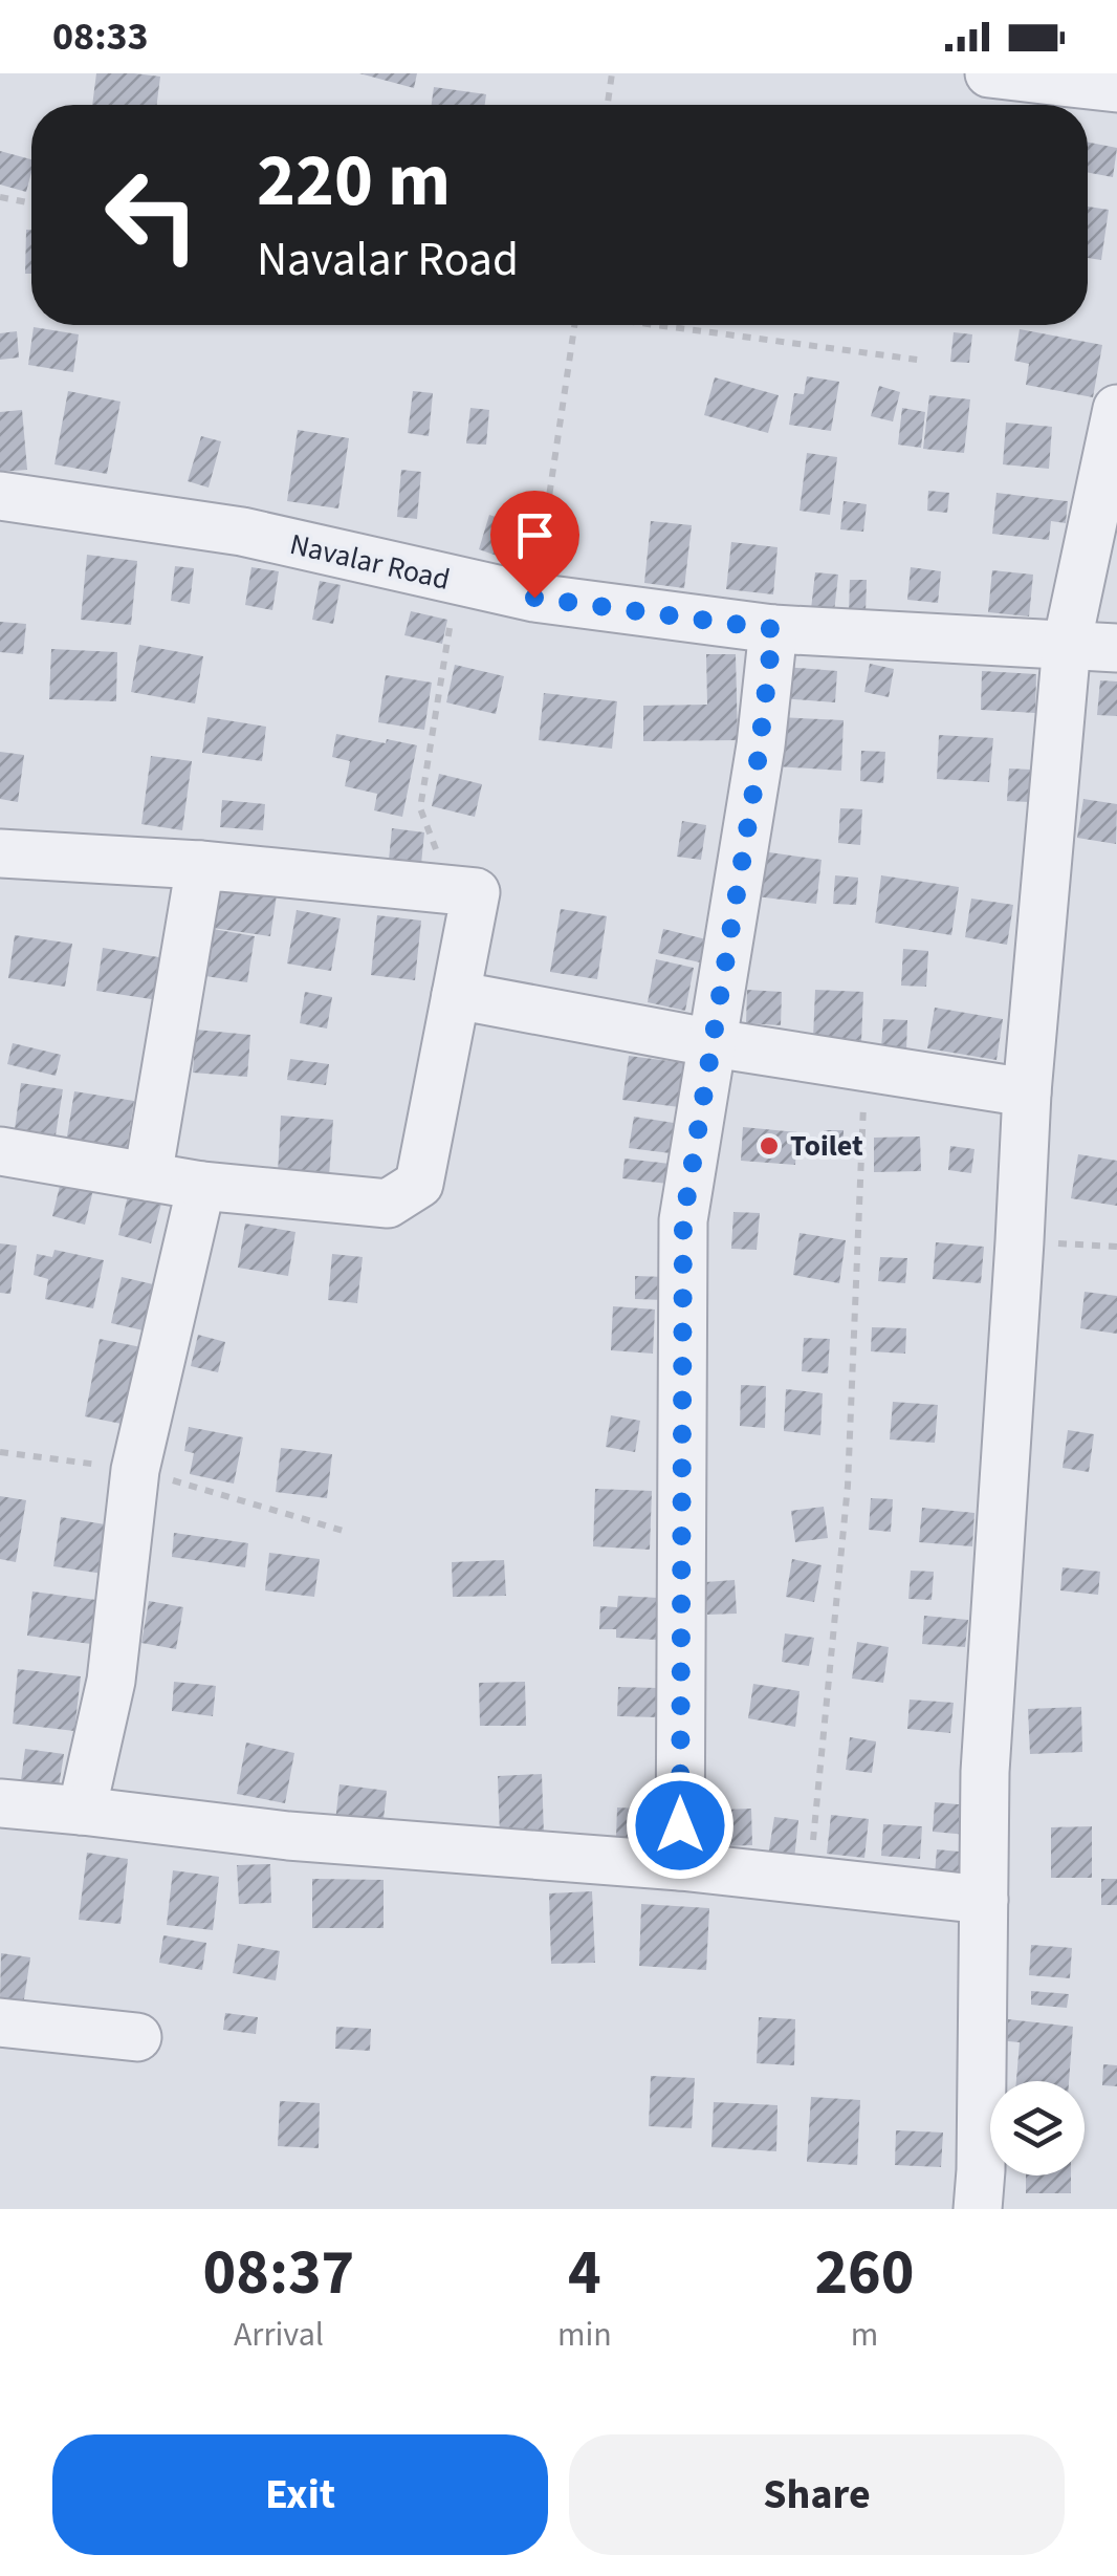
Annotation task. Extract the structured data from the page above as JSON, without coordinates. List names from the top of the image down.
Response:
{
  "streets": {
    "street": ["Navalar Road"]
  },
  "places": ["Toilet"],
  "page": {
    "status": "08:33",
    "turn": ["220 m", "Navalar Road"],
    "eta": [
      "08:37",
      "Arrival",
      "4",
      "min",
      "260",
      "m"
    ],
    "buttons": ["Exit", "Share"]
  }
}
